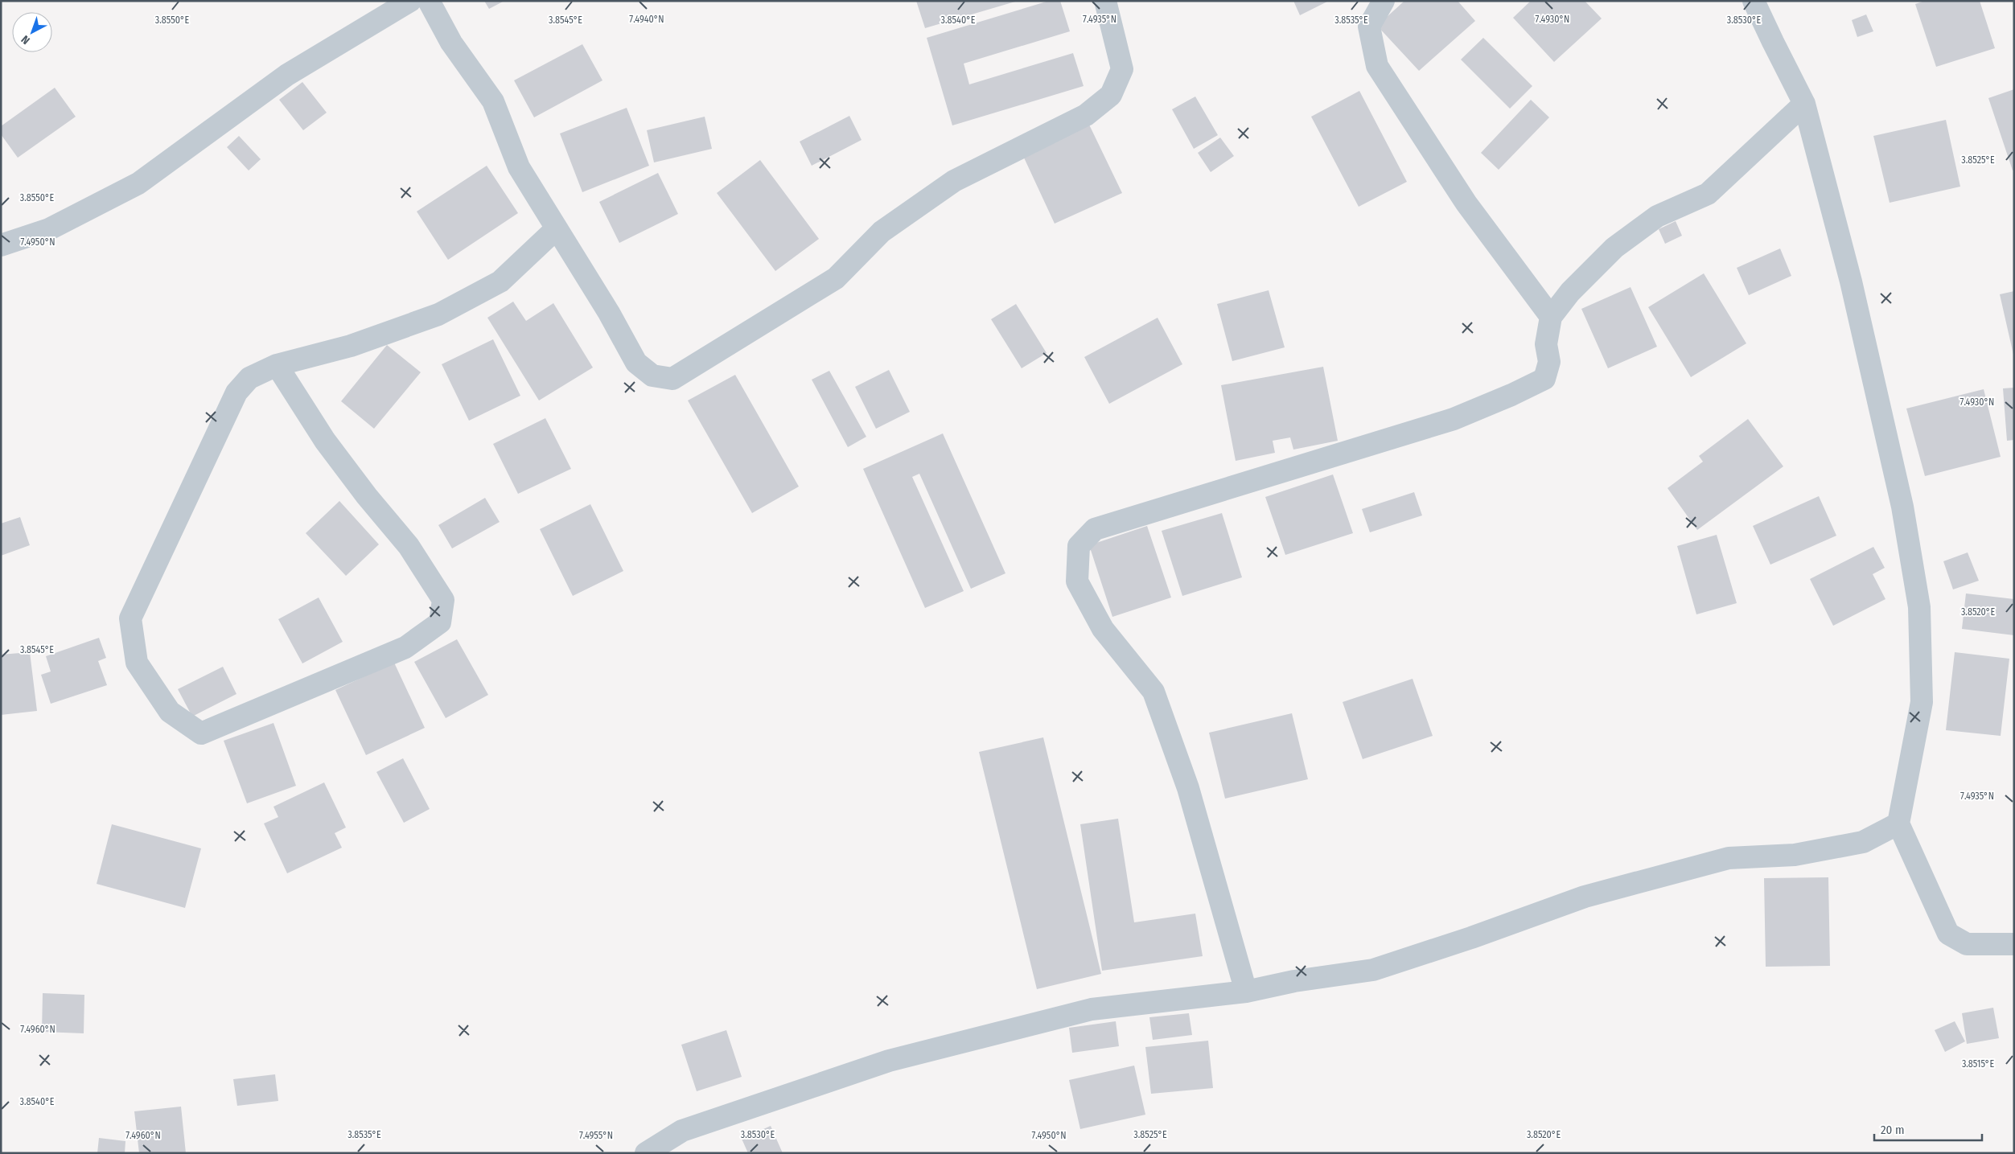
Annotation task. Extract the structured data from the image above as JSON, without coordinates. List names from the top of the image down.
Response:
{
  "scale_bar": "20 m",
  "north": "bottom left",
  "coordinates": [
    "7.4940°N",
    "7.4935°N",
    "7.4930°N",
    "3.8550°E",
    "3.8545°E",
    "3.8540°E",
    "3.8535°E",
    "3.8530°E",
    "3.8525°E",
    "7.4950°N",
    "3.8520°E",
    "7.4960°N",
    "3.8515°E",
    "7.4955°N"
  ]
}
